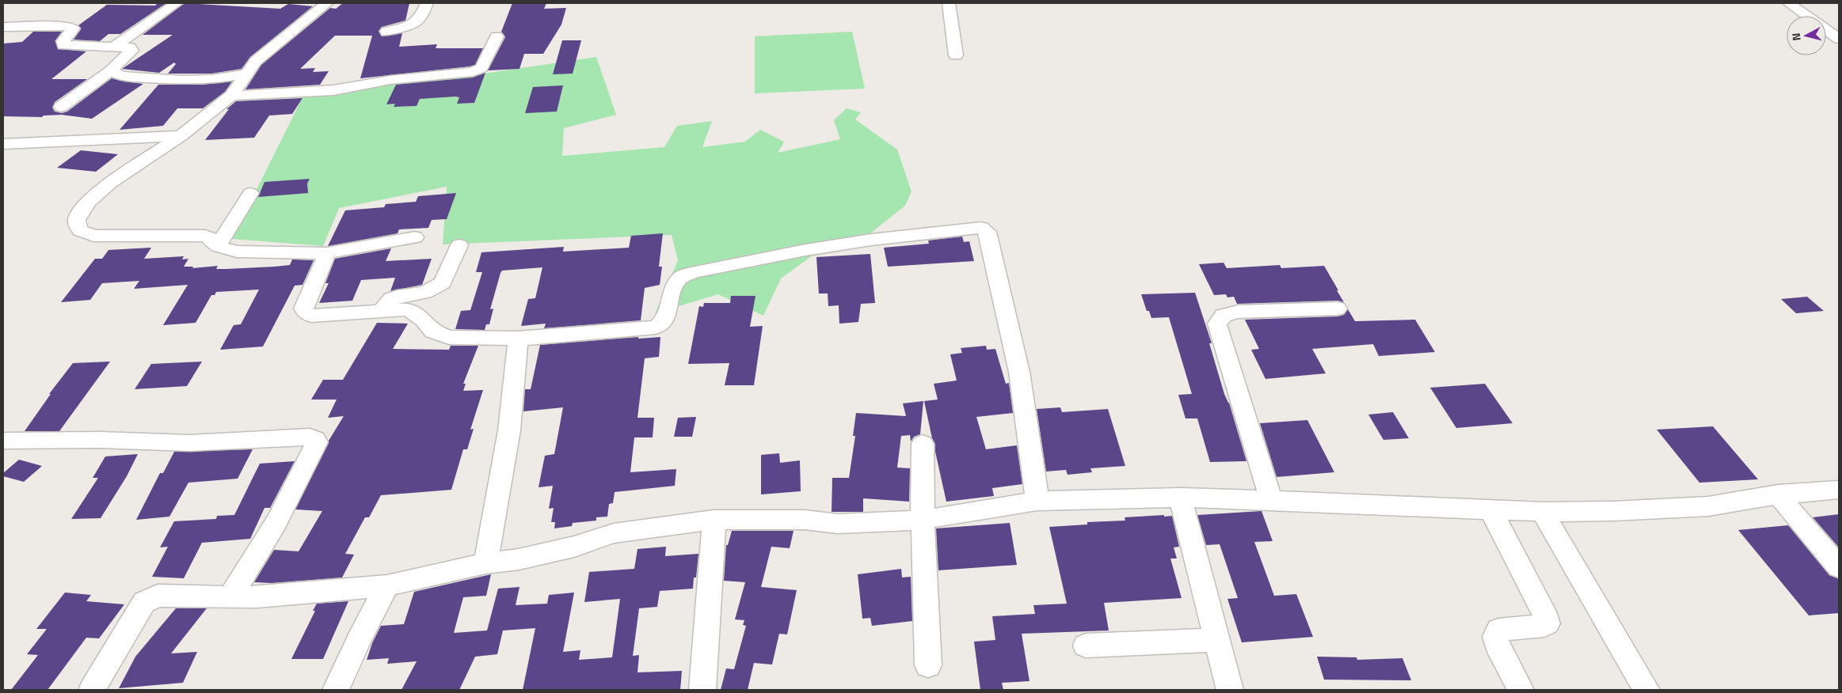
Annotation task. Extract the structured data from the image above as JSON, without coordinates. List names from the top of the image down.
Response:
{
  "north": "left"
}
